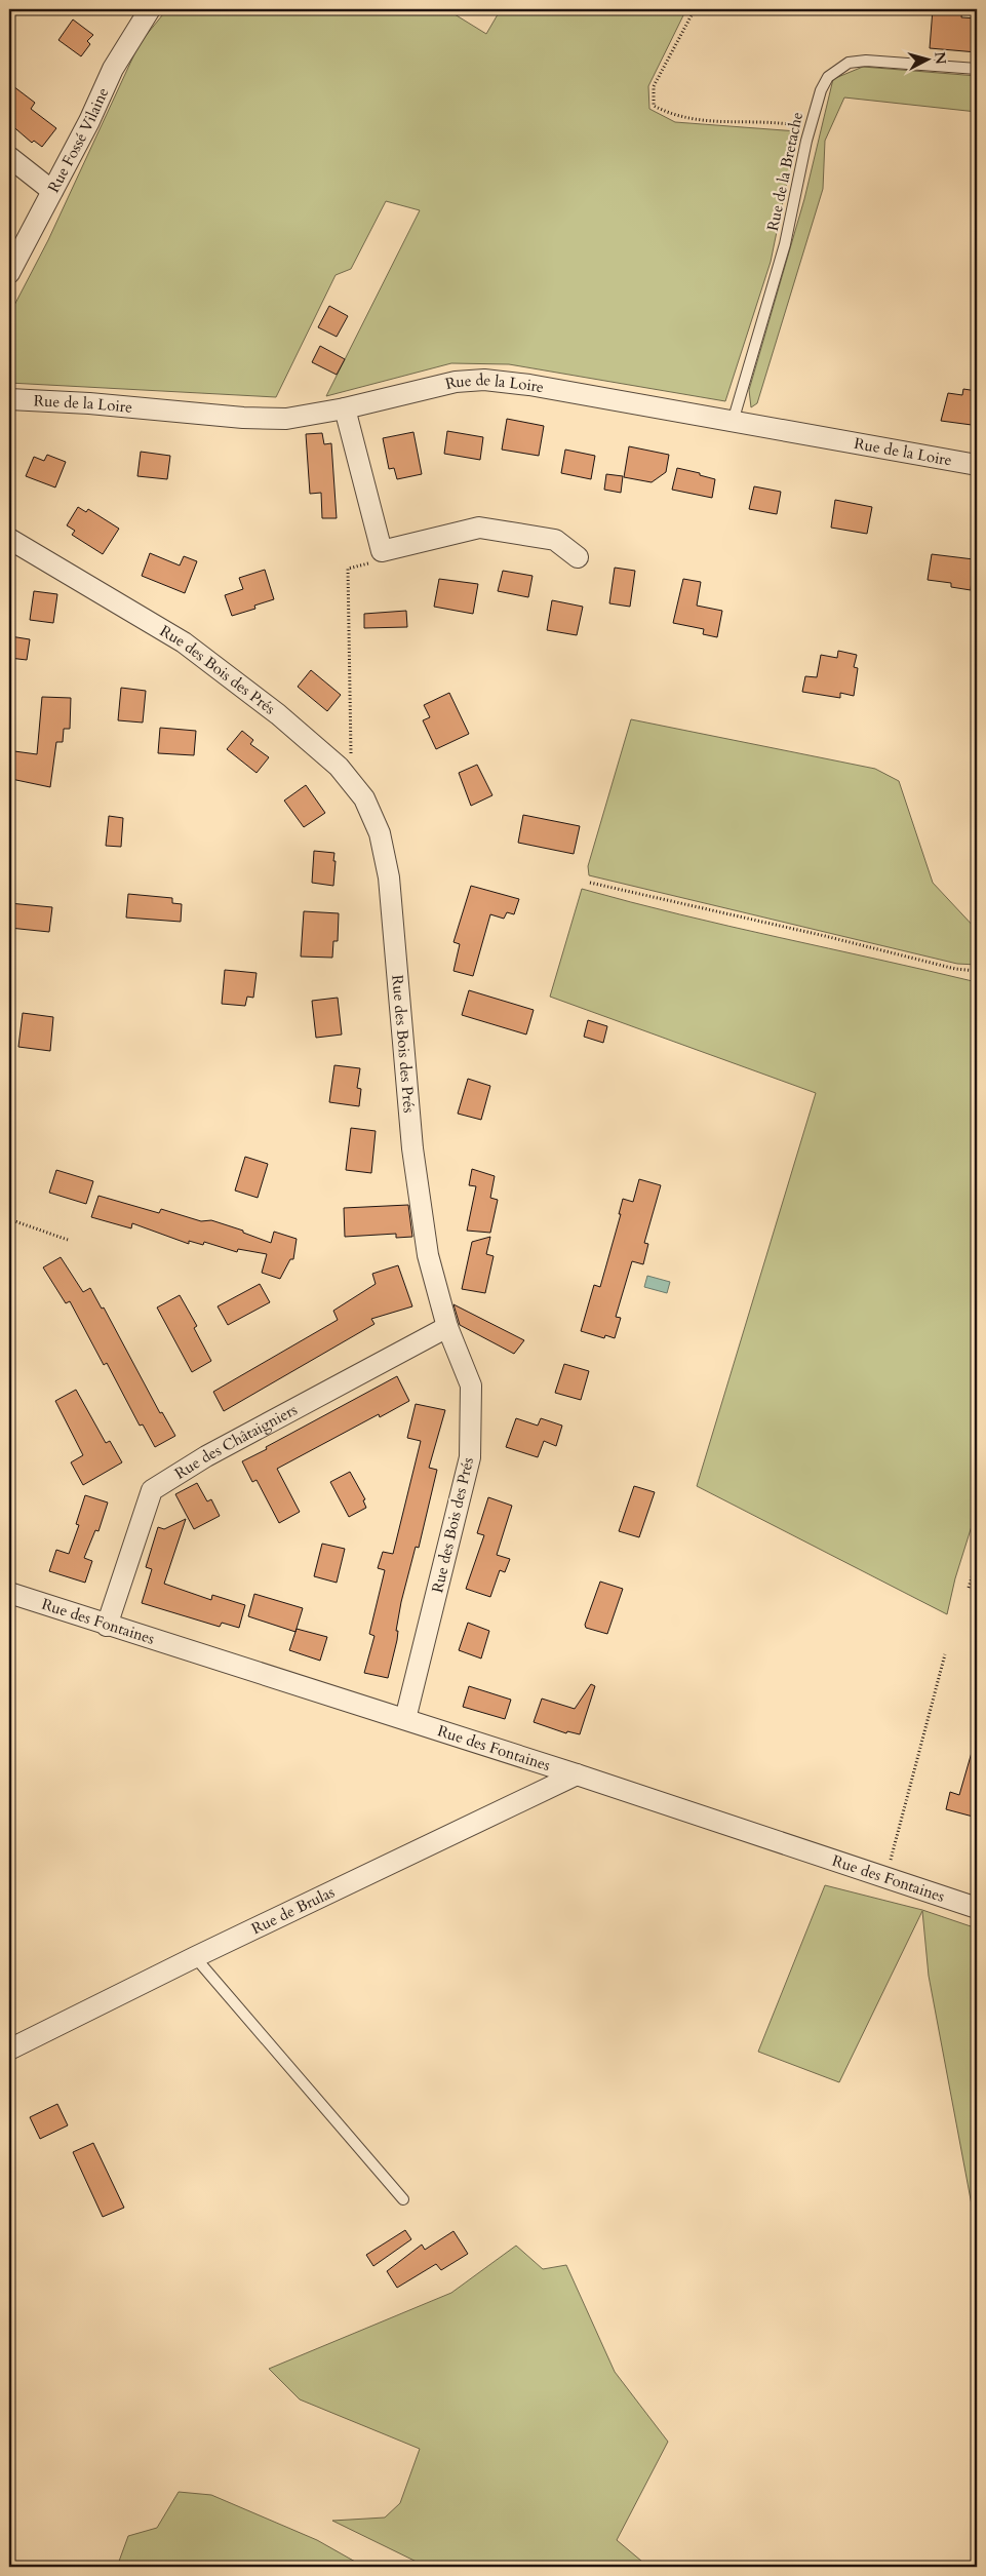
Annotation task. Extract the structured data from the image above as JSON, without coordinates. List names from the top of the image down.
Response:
{
  "streets": {
    "street": [
      "Rue Fossé Vilaine",
      "Rue de la Loire",
      "Rue des Bois des Prés",
      "Rue des Châtaigniers",
      "Rue des Fontaines",
      "Rue de Brulas"
    ],
    "lane": ["Rue de la Bretache"]
  },
  "crossings": [
    ["Rue de la Bretache", "Rue de la Loire"],
    ["Rue des Bois des Prés", "Rue des Châtaigniers"],
    ["Rue des Bois des Prés", "Rue des Fontaines"],
    ["Rue des Châtaigniers", "Rue des Fontaines"],
    ["Rue des Fontaines", "Rue de Brulas"]
  ],
  "north": "right"
}
